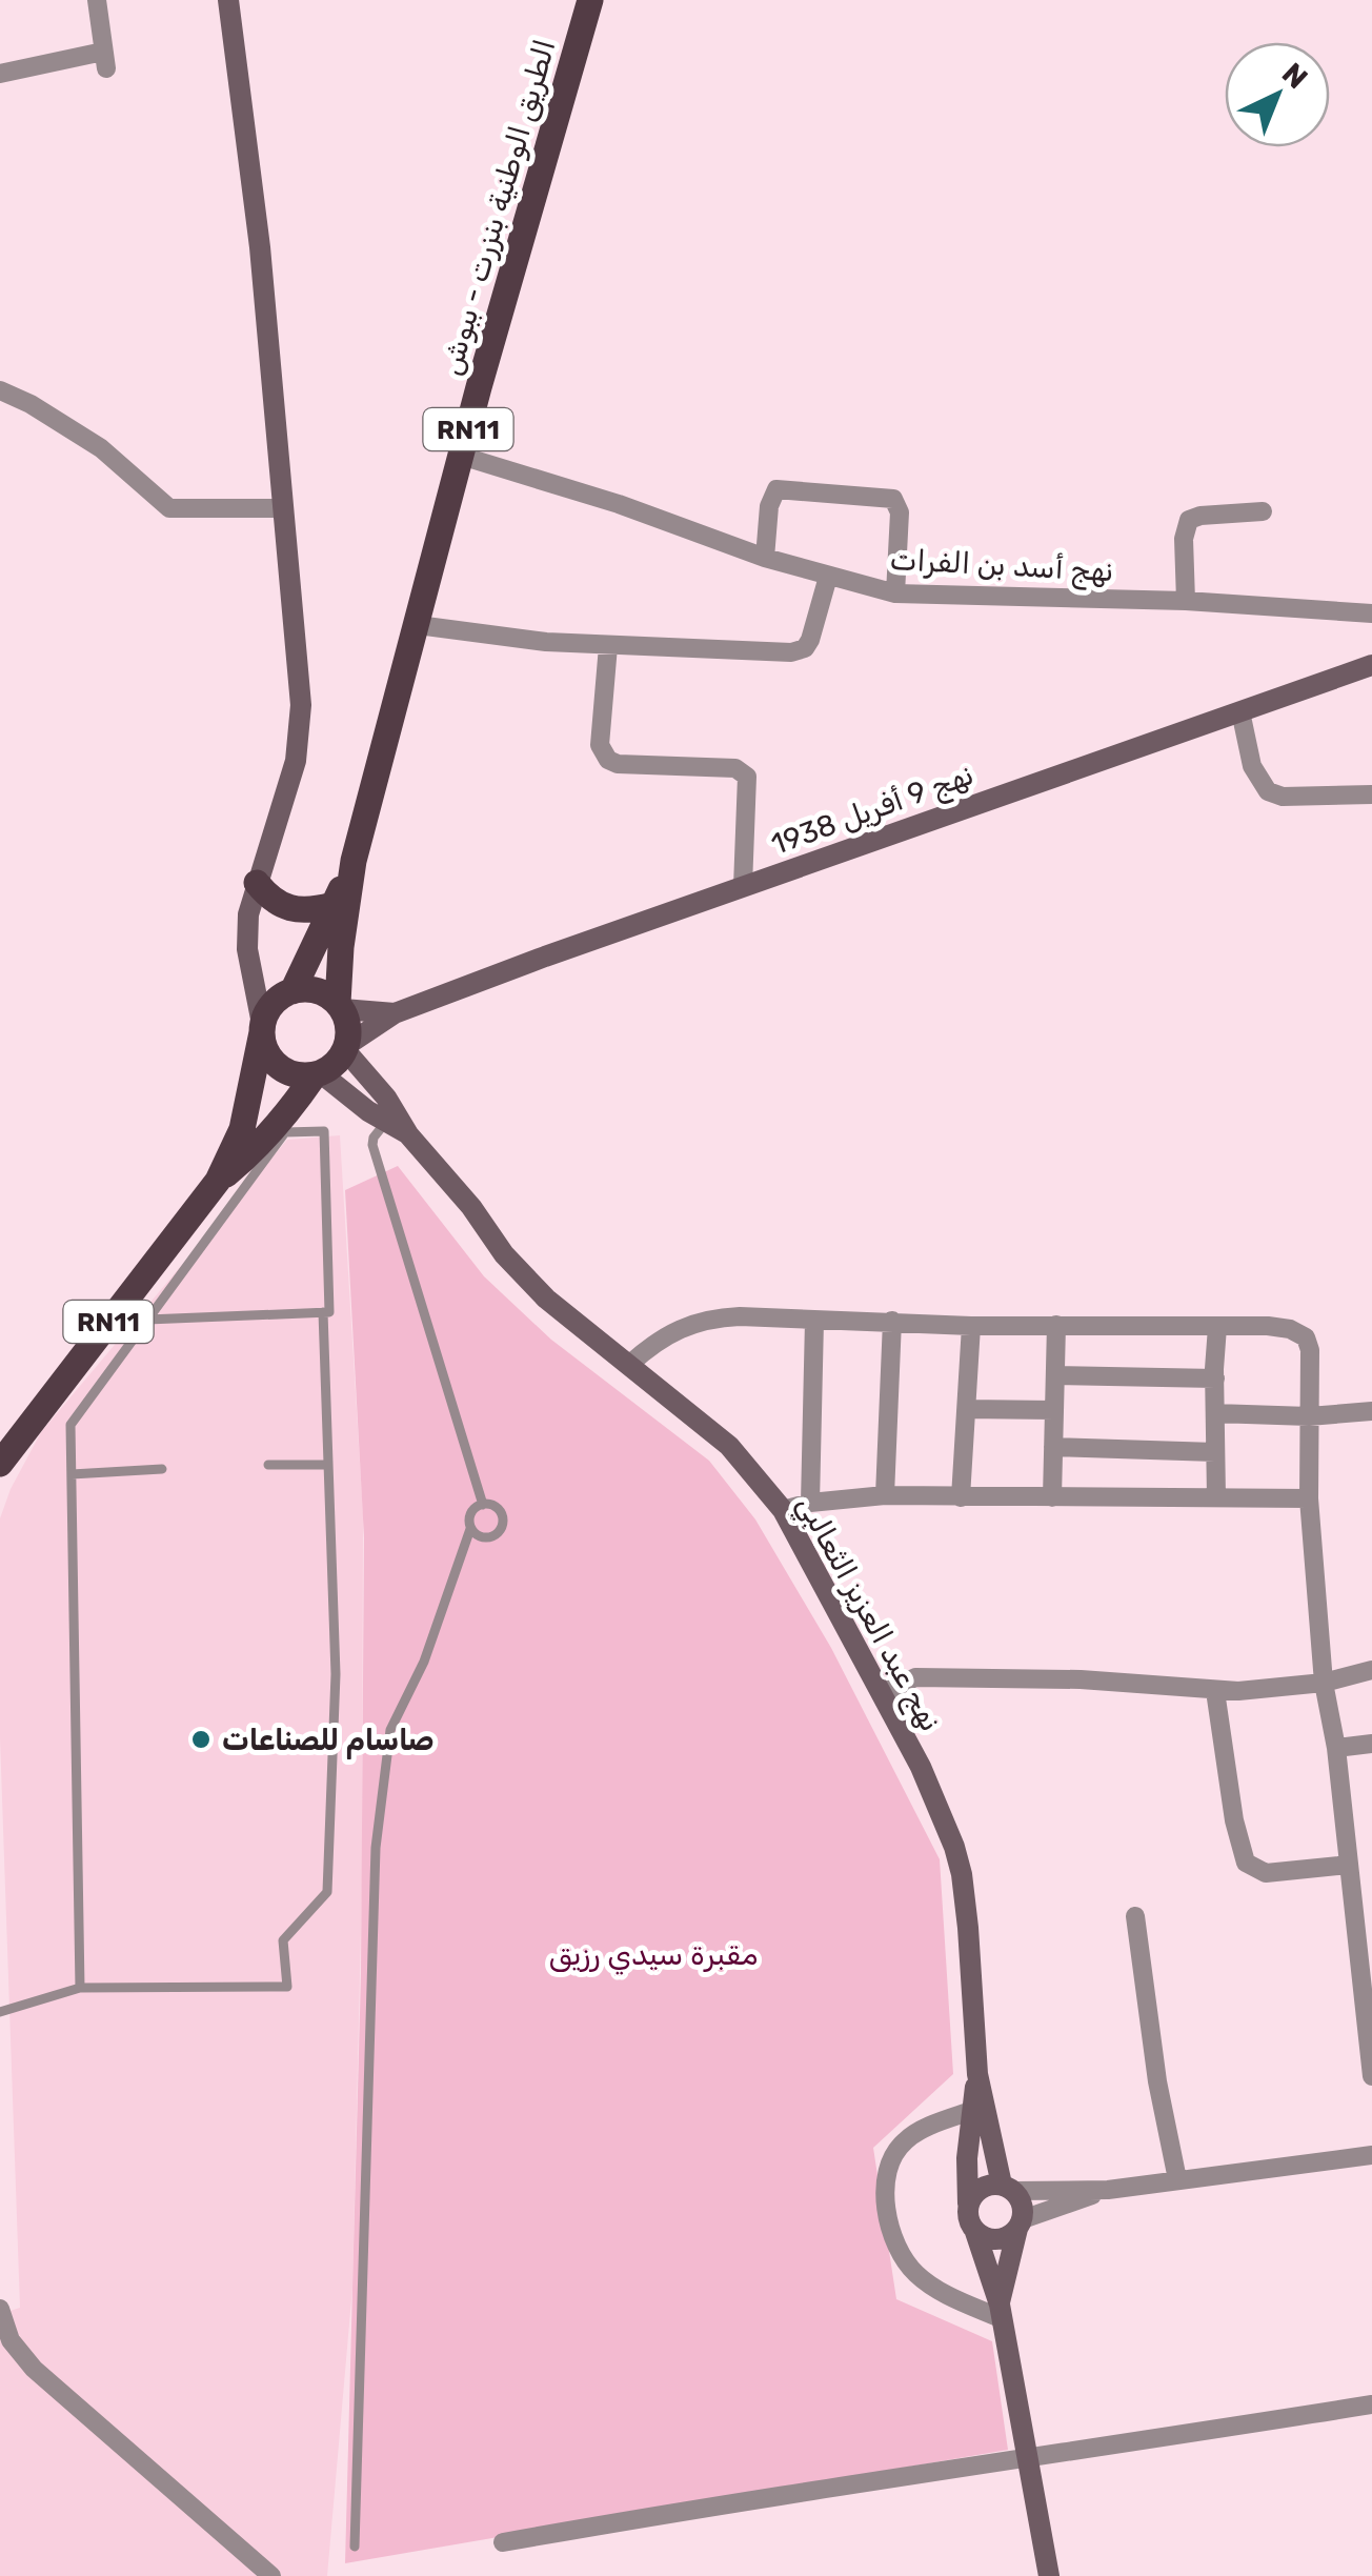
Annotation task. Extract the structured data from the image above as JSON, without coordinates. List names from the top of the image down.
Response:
{
  "streets": {
    "main road": ["الطريق الوطنية بنزرت - ببوش", "RN11"],
    "street": ["نهج أسد بن الفرات", "نهج 9 أفريل 1938", "نهج عبد العزيز الثعالبي"]
  },
  "crossings": [
    ["الطريق الوطنية بنزرت - ببوش", "RN11"],
    ["الطريق الوطنية بنزرت - ببوش", "نهج أسد بن الفرات"]
  ],
  "parks": ["مقبرة سيدي رزيق"],
  "places": ["صاسام للصناعات"],
  "north": "top right"
}
